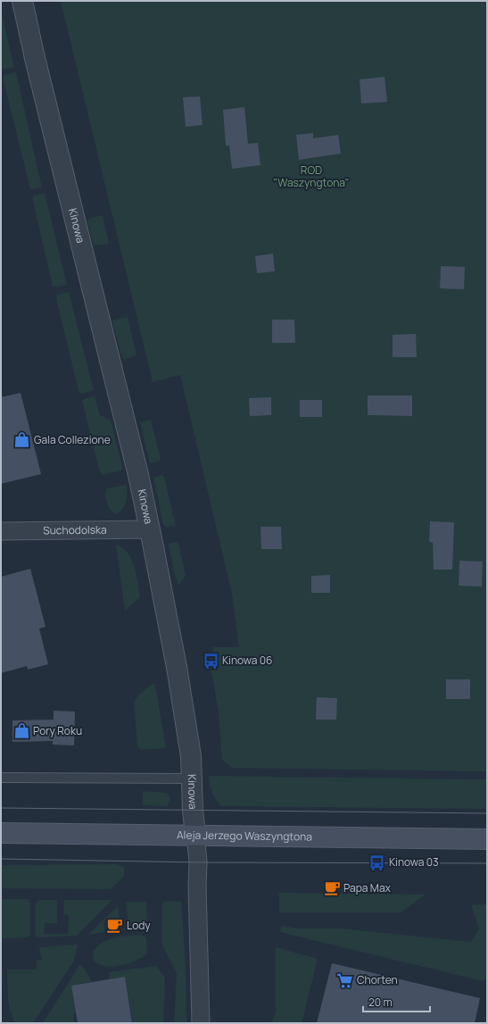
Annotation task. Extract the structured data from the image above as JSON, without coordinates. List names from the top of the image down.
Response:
{
  "streets": {
    "main road": ["Aleja Jerzego Waszyngtona"],
    "street": ["Kinowa", "Suchodolska"]
  },
  "crossings": [
    ["Kinowa", "Suchodolska"],
    ["Kinowa", "Aleja Jerzego Waszyngtona"]
  ],
  "parks": ["ROD \"Waszyngtona\""],
  "places": {
    "shop": ["Gala Collezione", "Pory Roku"],
    "bus stop": ["Kinowa 06", "Kinowa 03"],
    "cafe": ["Papa Max", "Lody"],
    "supermarket": ["Chorten"]
  },
  "scale_bar": "20 m"
}
